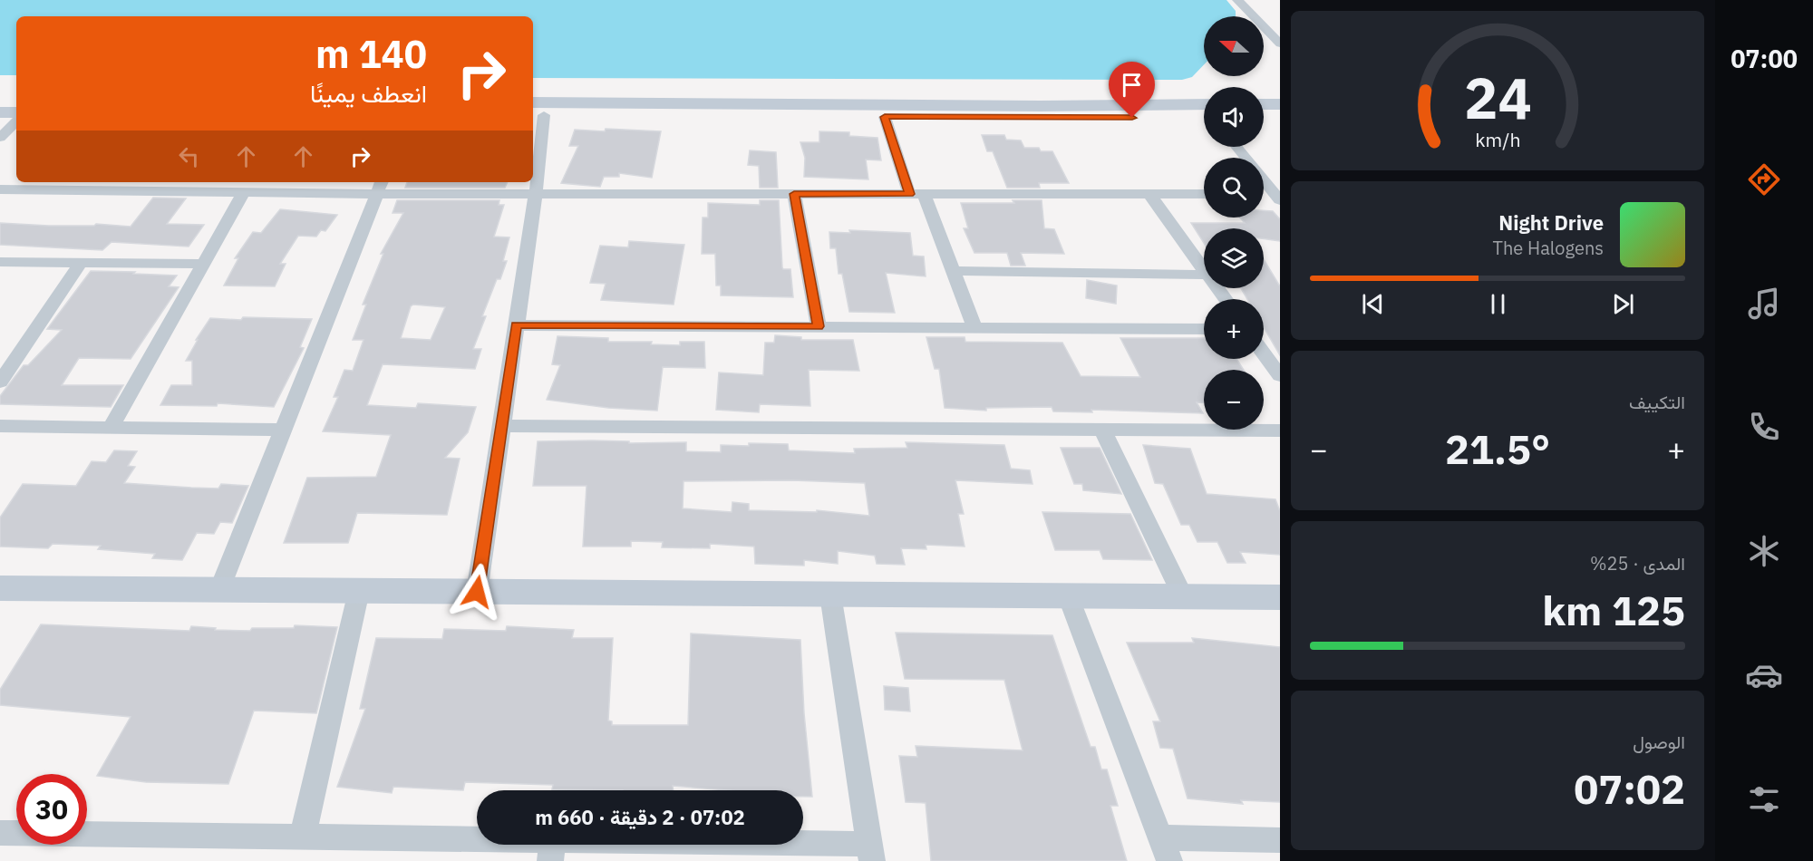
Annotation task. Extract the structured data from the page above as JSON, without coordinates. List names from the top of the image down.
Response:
{
  "north": "left",
  "page": {
    "tabs": "07:00",
    "map_buttons": ["+", "−"],
    "turn": ["140 m", "انعطف يمينًا"],
    "song": ["Night Drive", "The Halogens"],
    "tile": [
      "التكييف",
      ["المدى · 25%", "125 km"],
      ["الوصول", "07:02"]
    ],
    "heat": ["−", "21.5°", "+"],
    "limit": "30",
    "trip": "07:02 · 2 دقيقة · 660 m",
    "gauge": ["24", "km/h"]
  }
}
